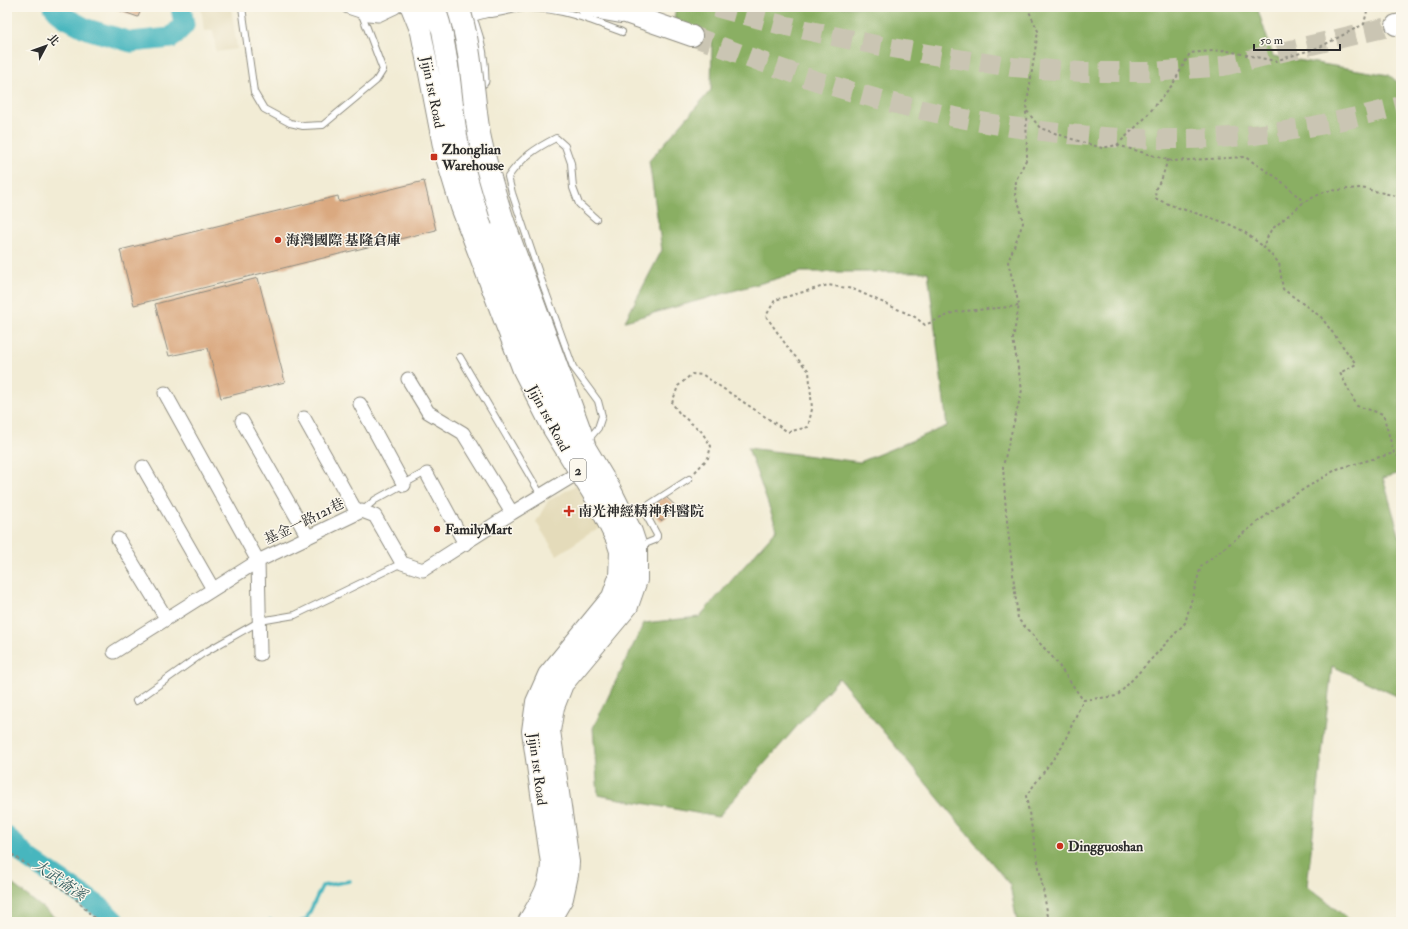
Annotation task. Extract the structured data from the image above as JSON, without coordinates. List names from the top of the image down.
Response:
{
  "streets": {
    "main road": ["Jijin 1st Road", "2"],
    "street": ["基金一路121巷"]
  },
  "water": ["大武崙溪"],
  "places": {
    "transit": ["Zhonglian Warehouse"],
    "other": ["海灣國際 基隆倉庫", "FamilyMart", "Dingguoshan"],
    "health": ["南光神經精神科醫院"]
  },
  "scale_bar": "50 m",
  "north": "top right"
}
